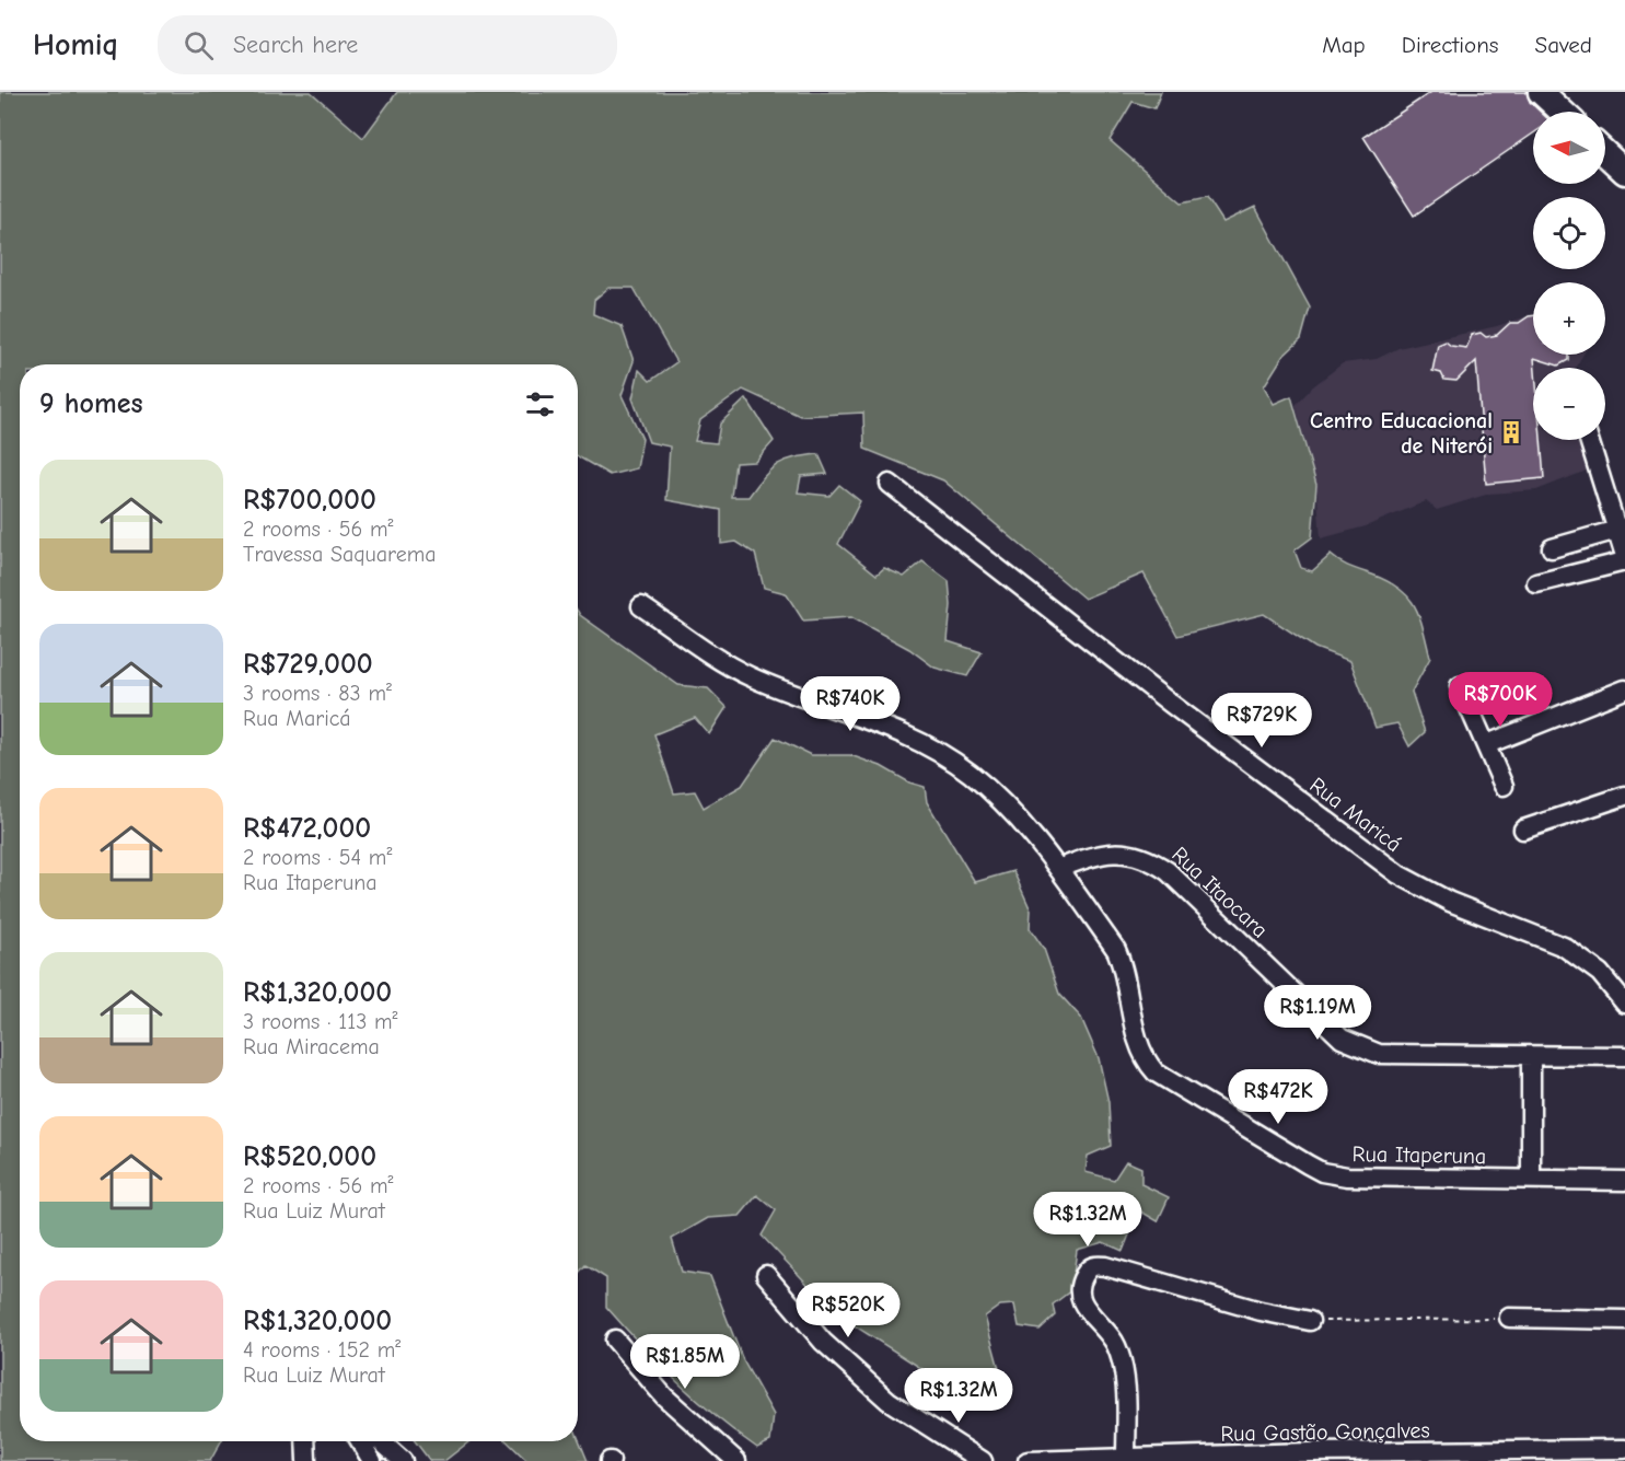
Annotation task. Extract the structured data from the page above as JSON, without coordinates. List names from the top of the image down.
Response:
{
  "streets": {
    "street": [
      "Rua Maricá",
      "Rua Itaocara",
      "Rua Itaperuna",
      "Rua Gastão Gonçalves"
    ]
  },
  "crossings": [
    ["Rua Itaocara", "Rua Itaperuna"]
  ],
  "places": {
    "building": ["Centro Educacional de Niterói"]
  },
  "north": "left",
  "page": {
    "header": "Homiq",
    "search": "Search here",
    "nav": ["Map", "Directions", "Saved"],
    "map_buttons": ["+", "−"],
    "heading": "9 homes",
    "list": [
      {
        "name": "R$700,000",
        "note": "2 rooms · 56 m² · Travessa Saquarema"
      },
      {
        "name": "R$729,000",
        "note": "3 rooms · 83 m² · Rua Maricá"
      },
      {
        "name": "R$472,000",
        "note": "2 rooms · 54 m² · Rua Itaperuna"
      },
      {
        "name": "R$1,320,000",
        "note": "3 rooms · 113 m² · Rua Miracema"
      },
      {
        "name": "R$520,000",
        "note": "2 rooms · 56 m² · Rua Luiz Murat"
      },
      {
        "name": "R$1,320,000",
        "note": "4 rooms · 152 m² · Rua Luiz Murat"
      }
    ],
    "price": [
      "R$700K",
      "R$740K",
      "R$729K",
      "R$1.19M",
      "R$472K",
      "R$1.32M",
      "R$520K",
      "R$1.85M",
      "R$1.32M"
    ]
  }
}
